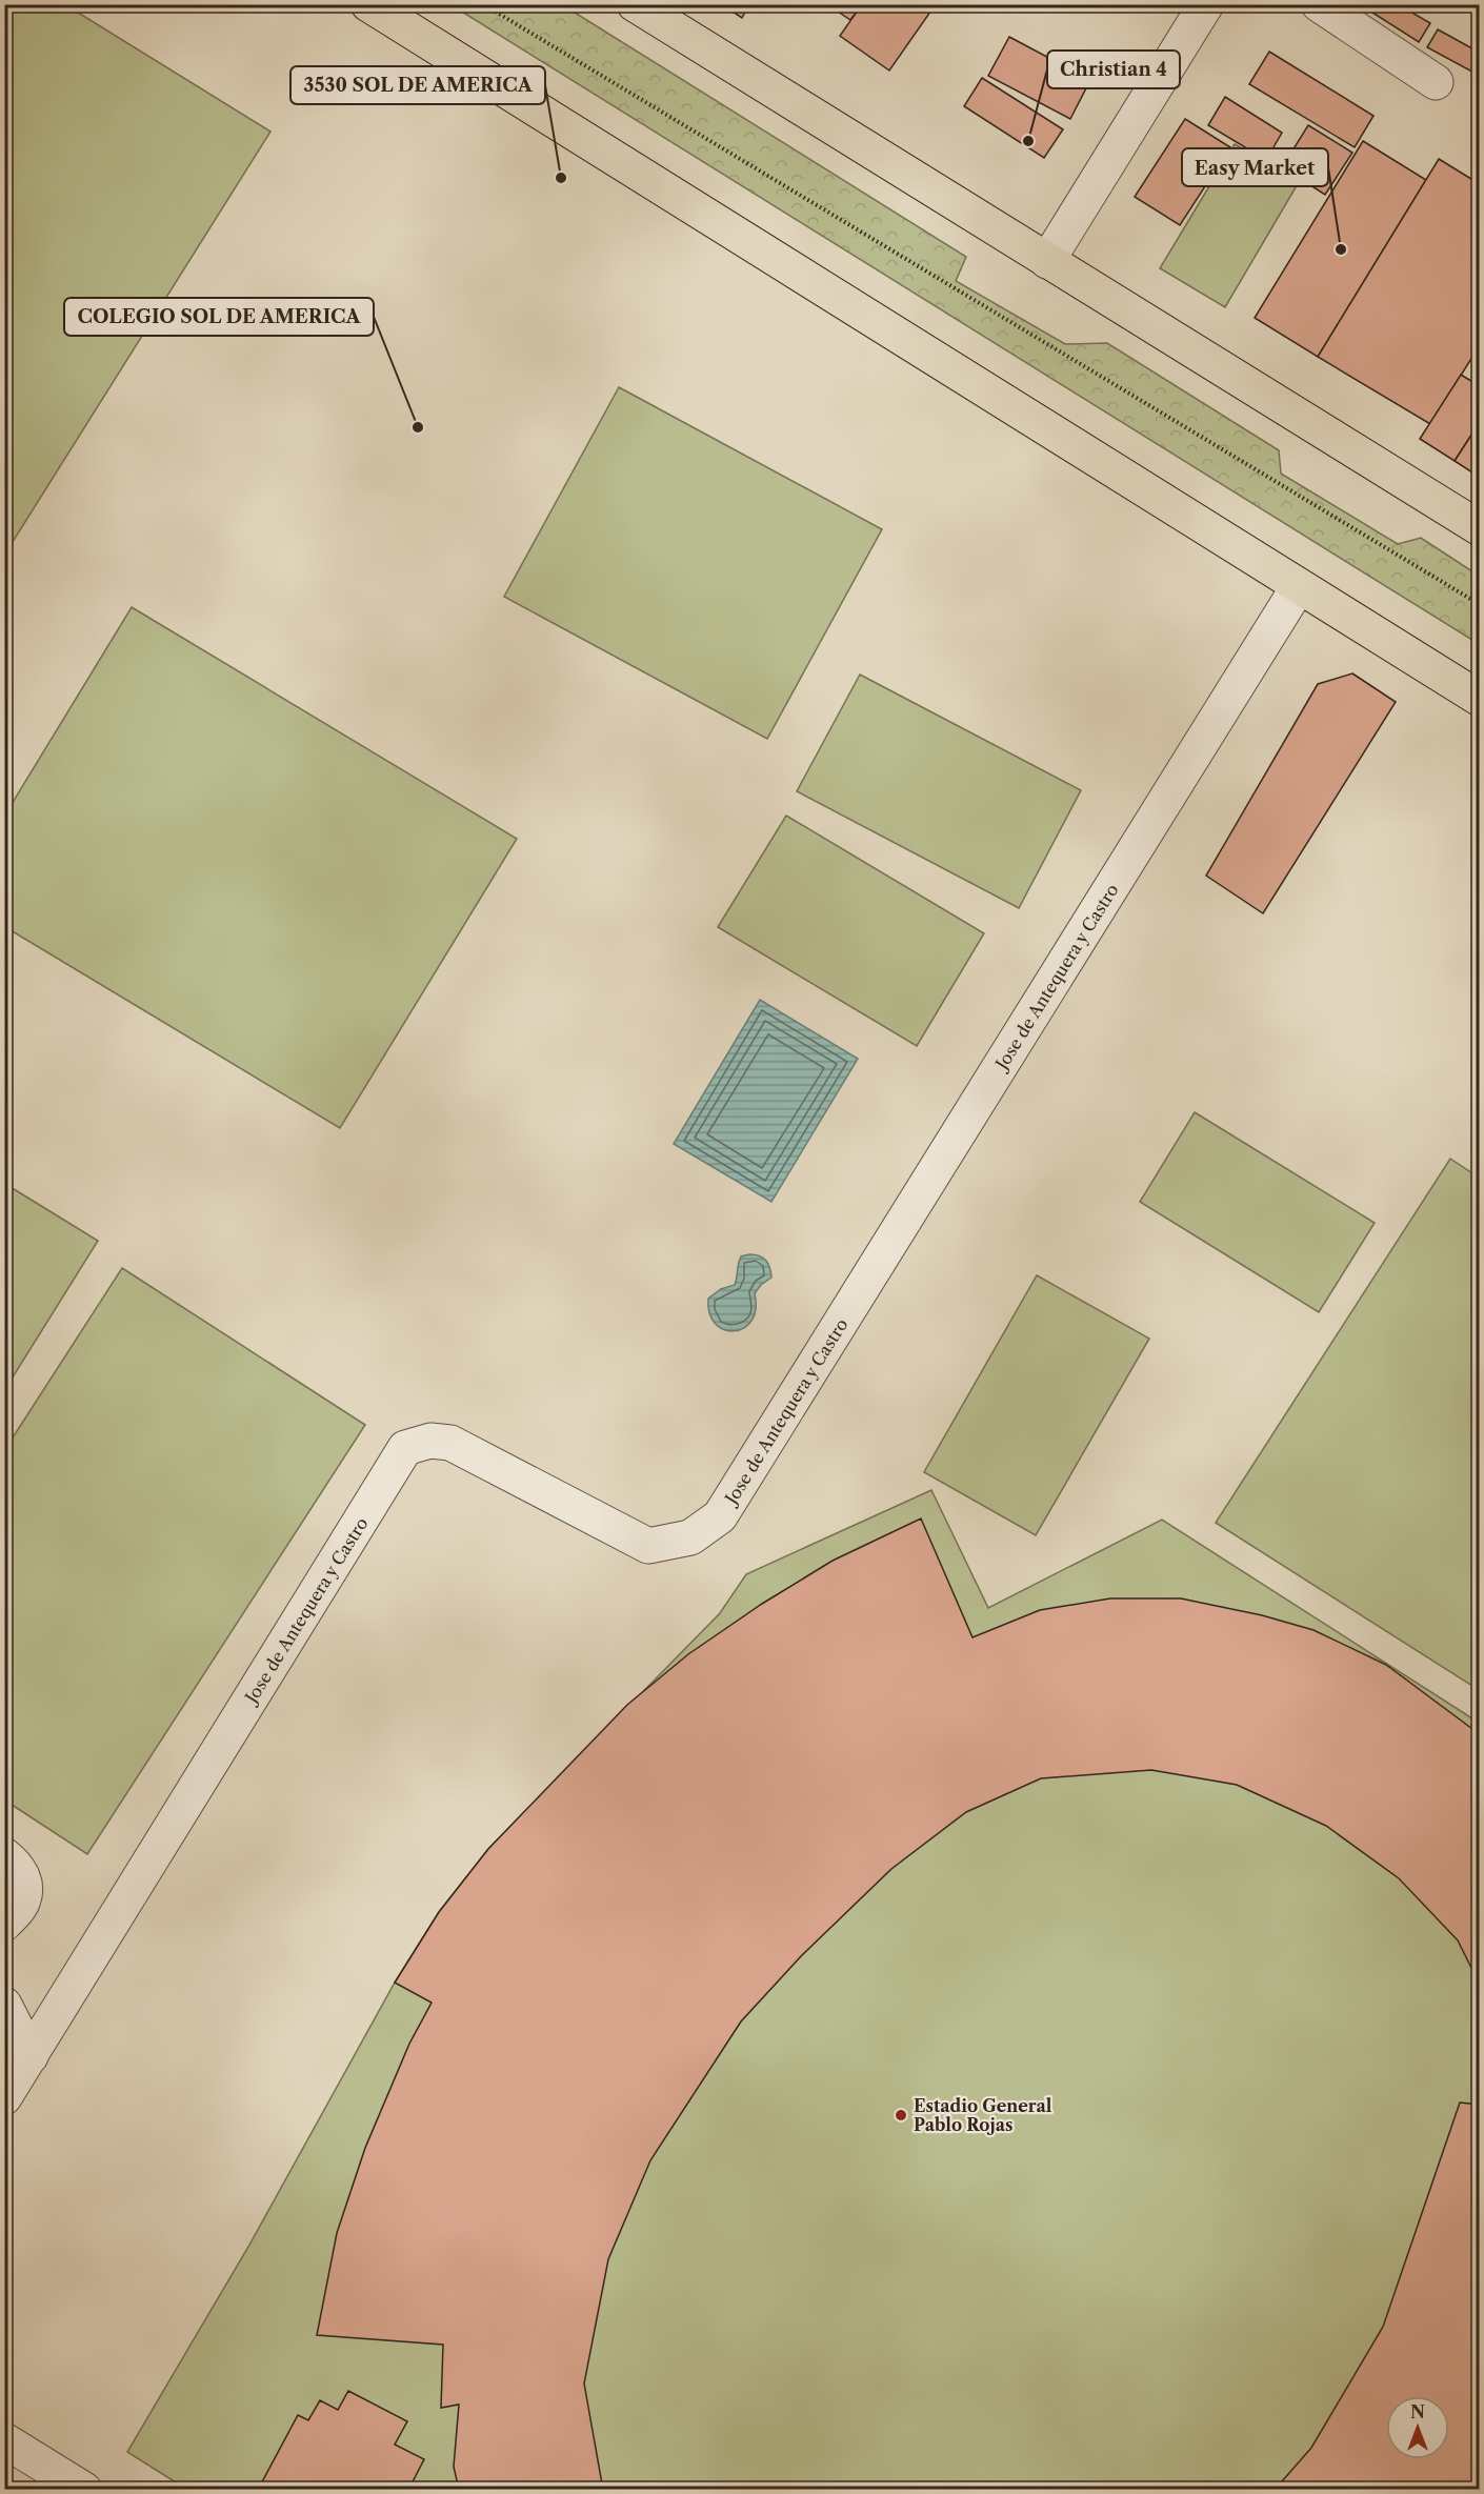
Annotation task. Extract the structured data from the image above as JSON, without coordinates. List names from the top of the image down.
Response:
{
  "streets": {
    "street": ["Jose de Antequera y Castro"]
  },
  "places": [
    "Christian 4",
    "3530 SOL DE AMERICA",
    "Easy Market",
    "COLEGIO SOL DE AMERICA",
    "Estadio General Pablo Rojas"
  ],
  "north": "top"
}
